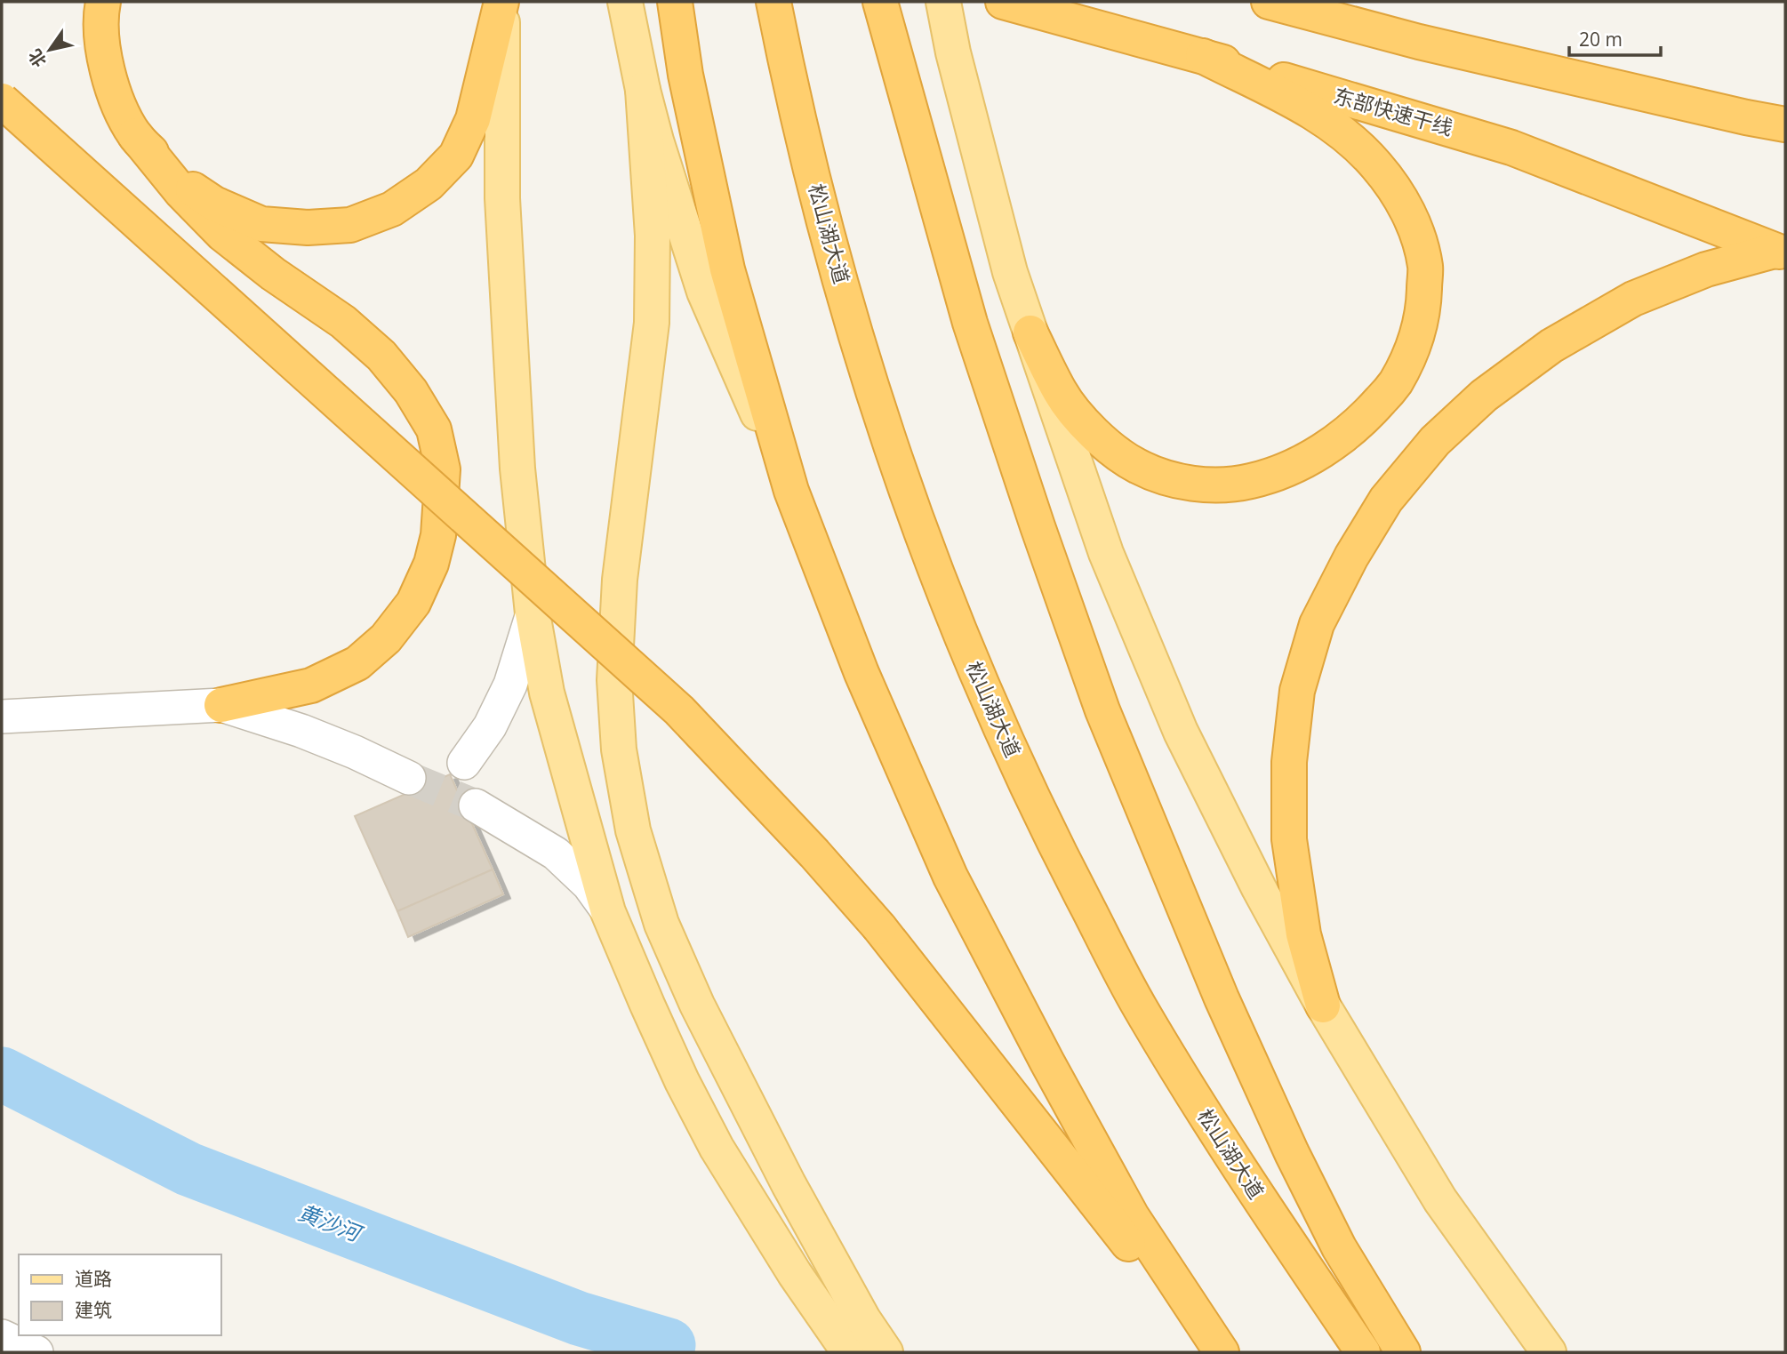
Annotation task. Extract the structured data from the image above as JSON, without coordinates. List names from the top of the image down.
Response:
{
  "streets": {
    "highway": ["东部快速干线", "松山湖大道"]
  },
  "water": ["黄沙河"],
  "legend": ["道路", "建筑"],
  "scale_bar": "20 m",
  "north": "bottom left"
}
